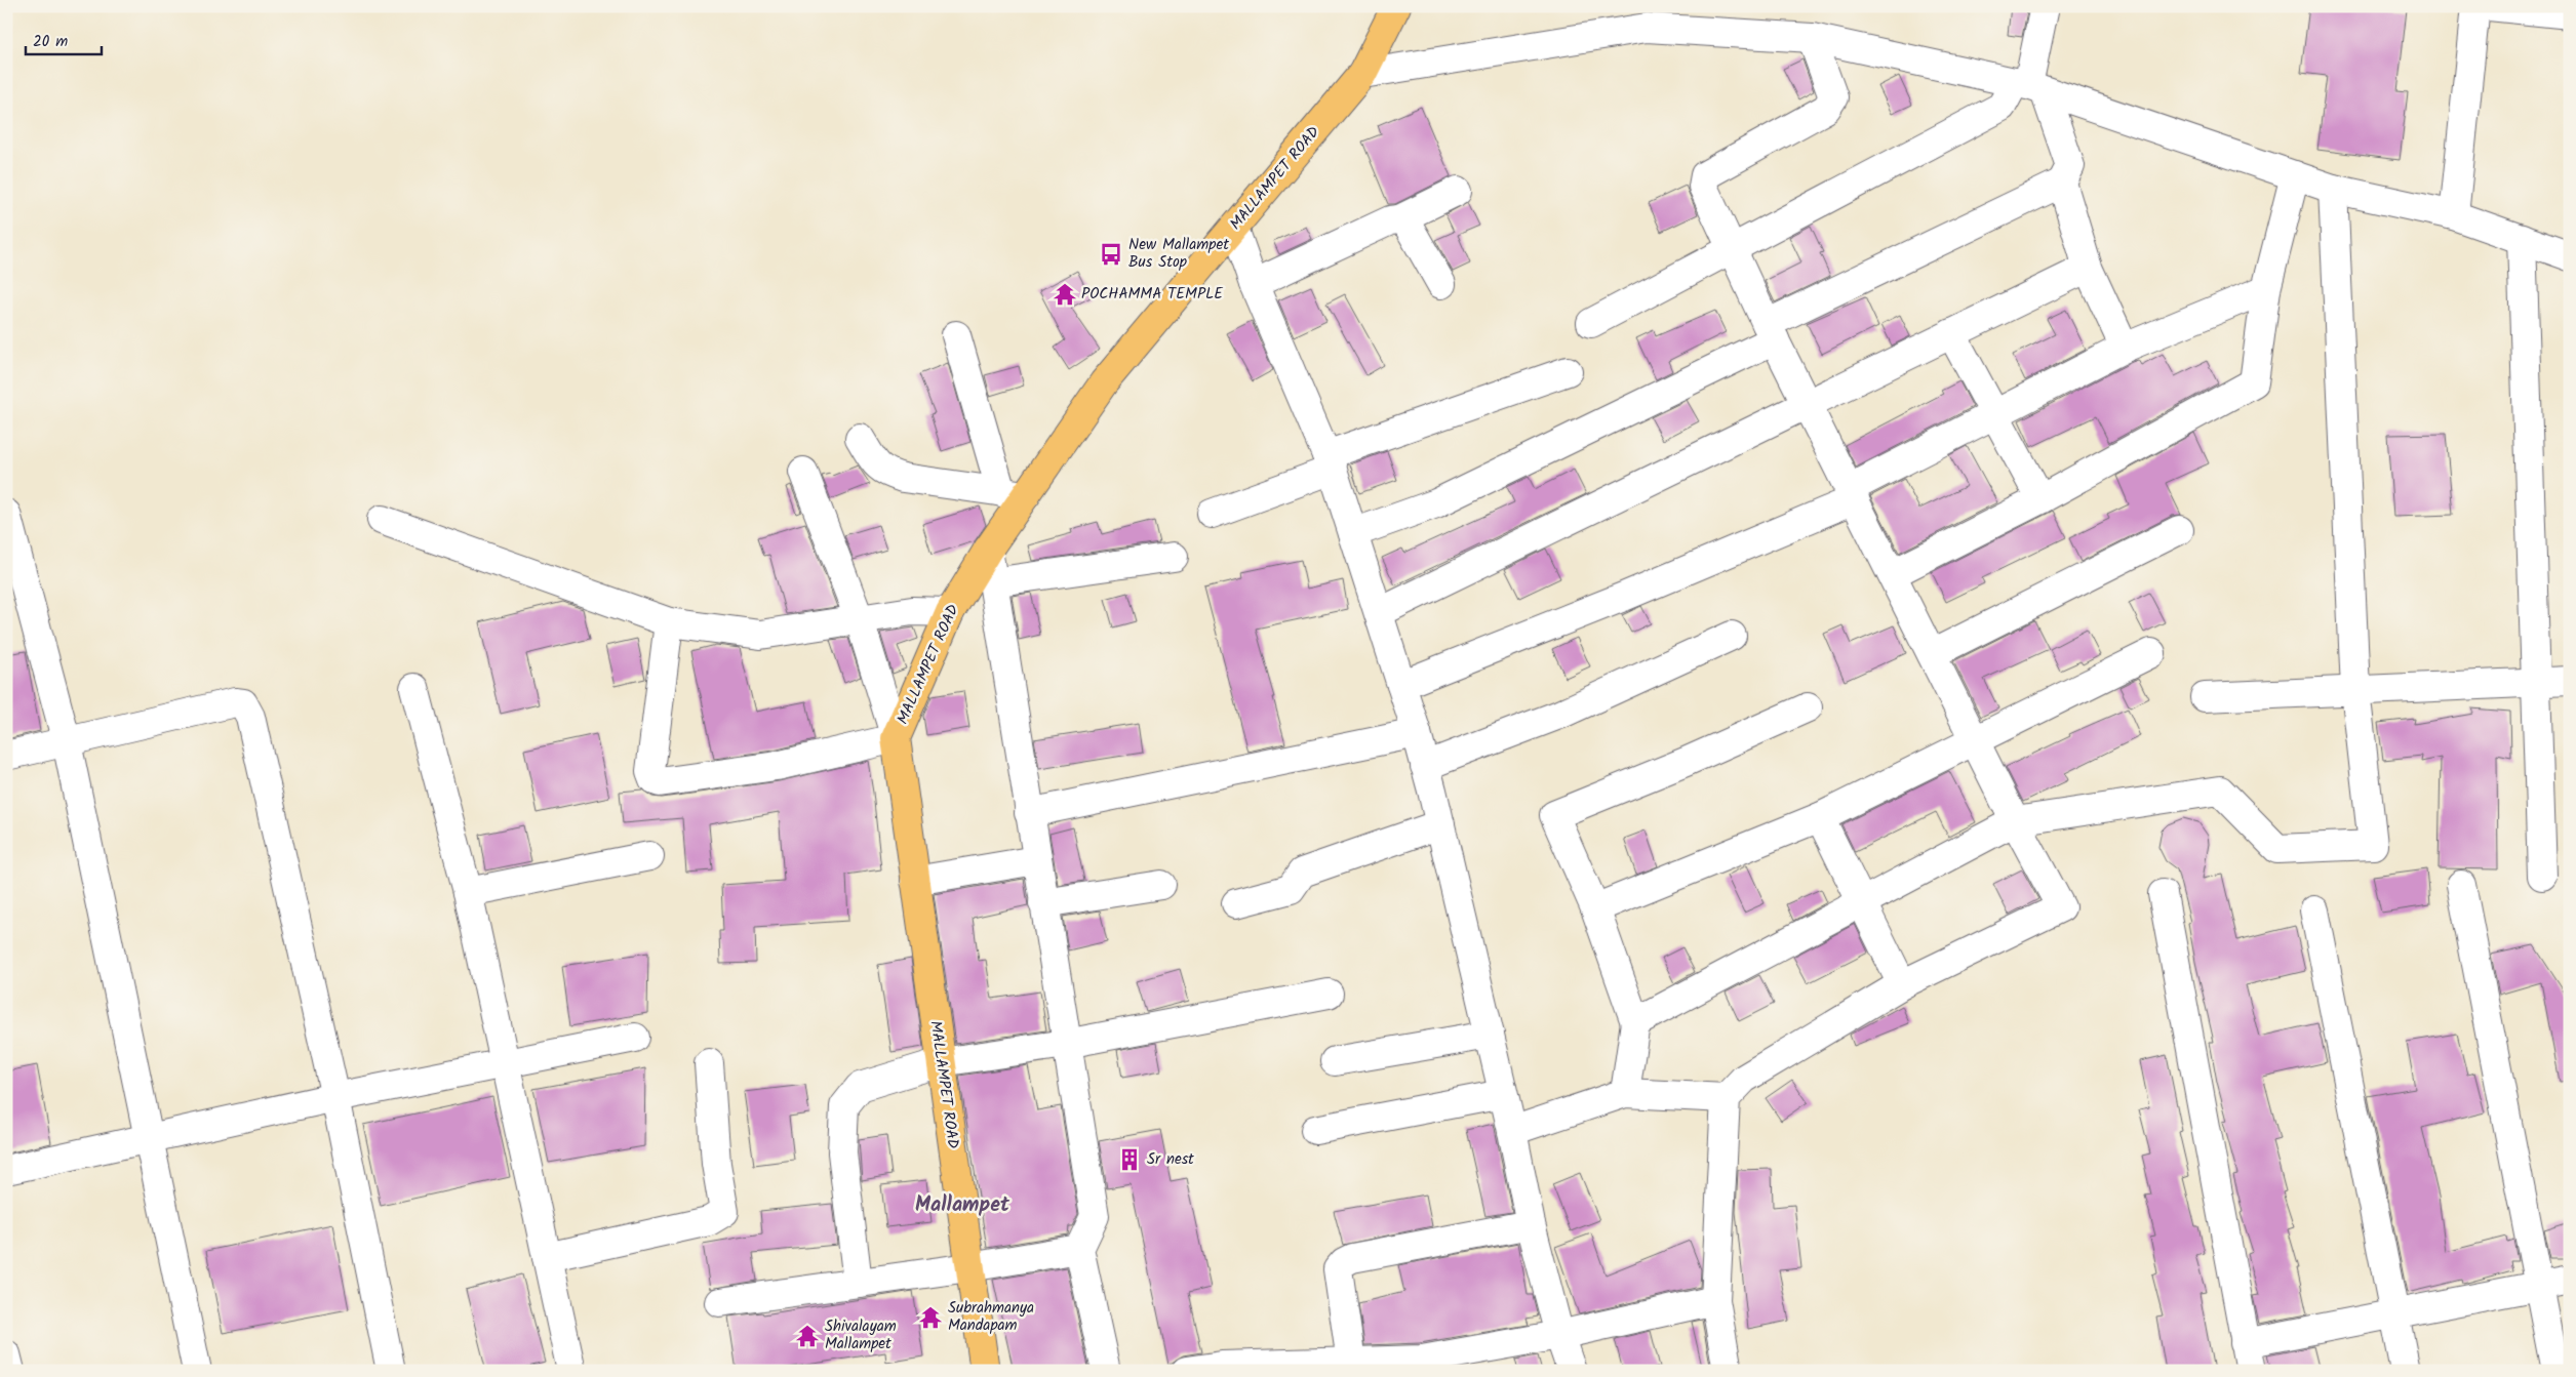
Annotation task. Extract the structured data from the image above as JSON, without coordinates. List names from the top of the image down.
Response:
{
  "streets": {
    "main road": ["MALLAMPET ROAD"]
  },
  "districts": ["Mallampet"],
  "places": {
    "bus stop": ["New Mallampet Bus Stop"],
    "temple": ["POCHAMMA TEMPLE", "Subrahmanya Mandapam", "Shivalayam Mallampet"],
    "building": ["Sr nest"]
  },
  "scale_bar": "20 m"
}
